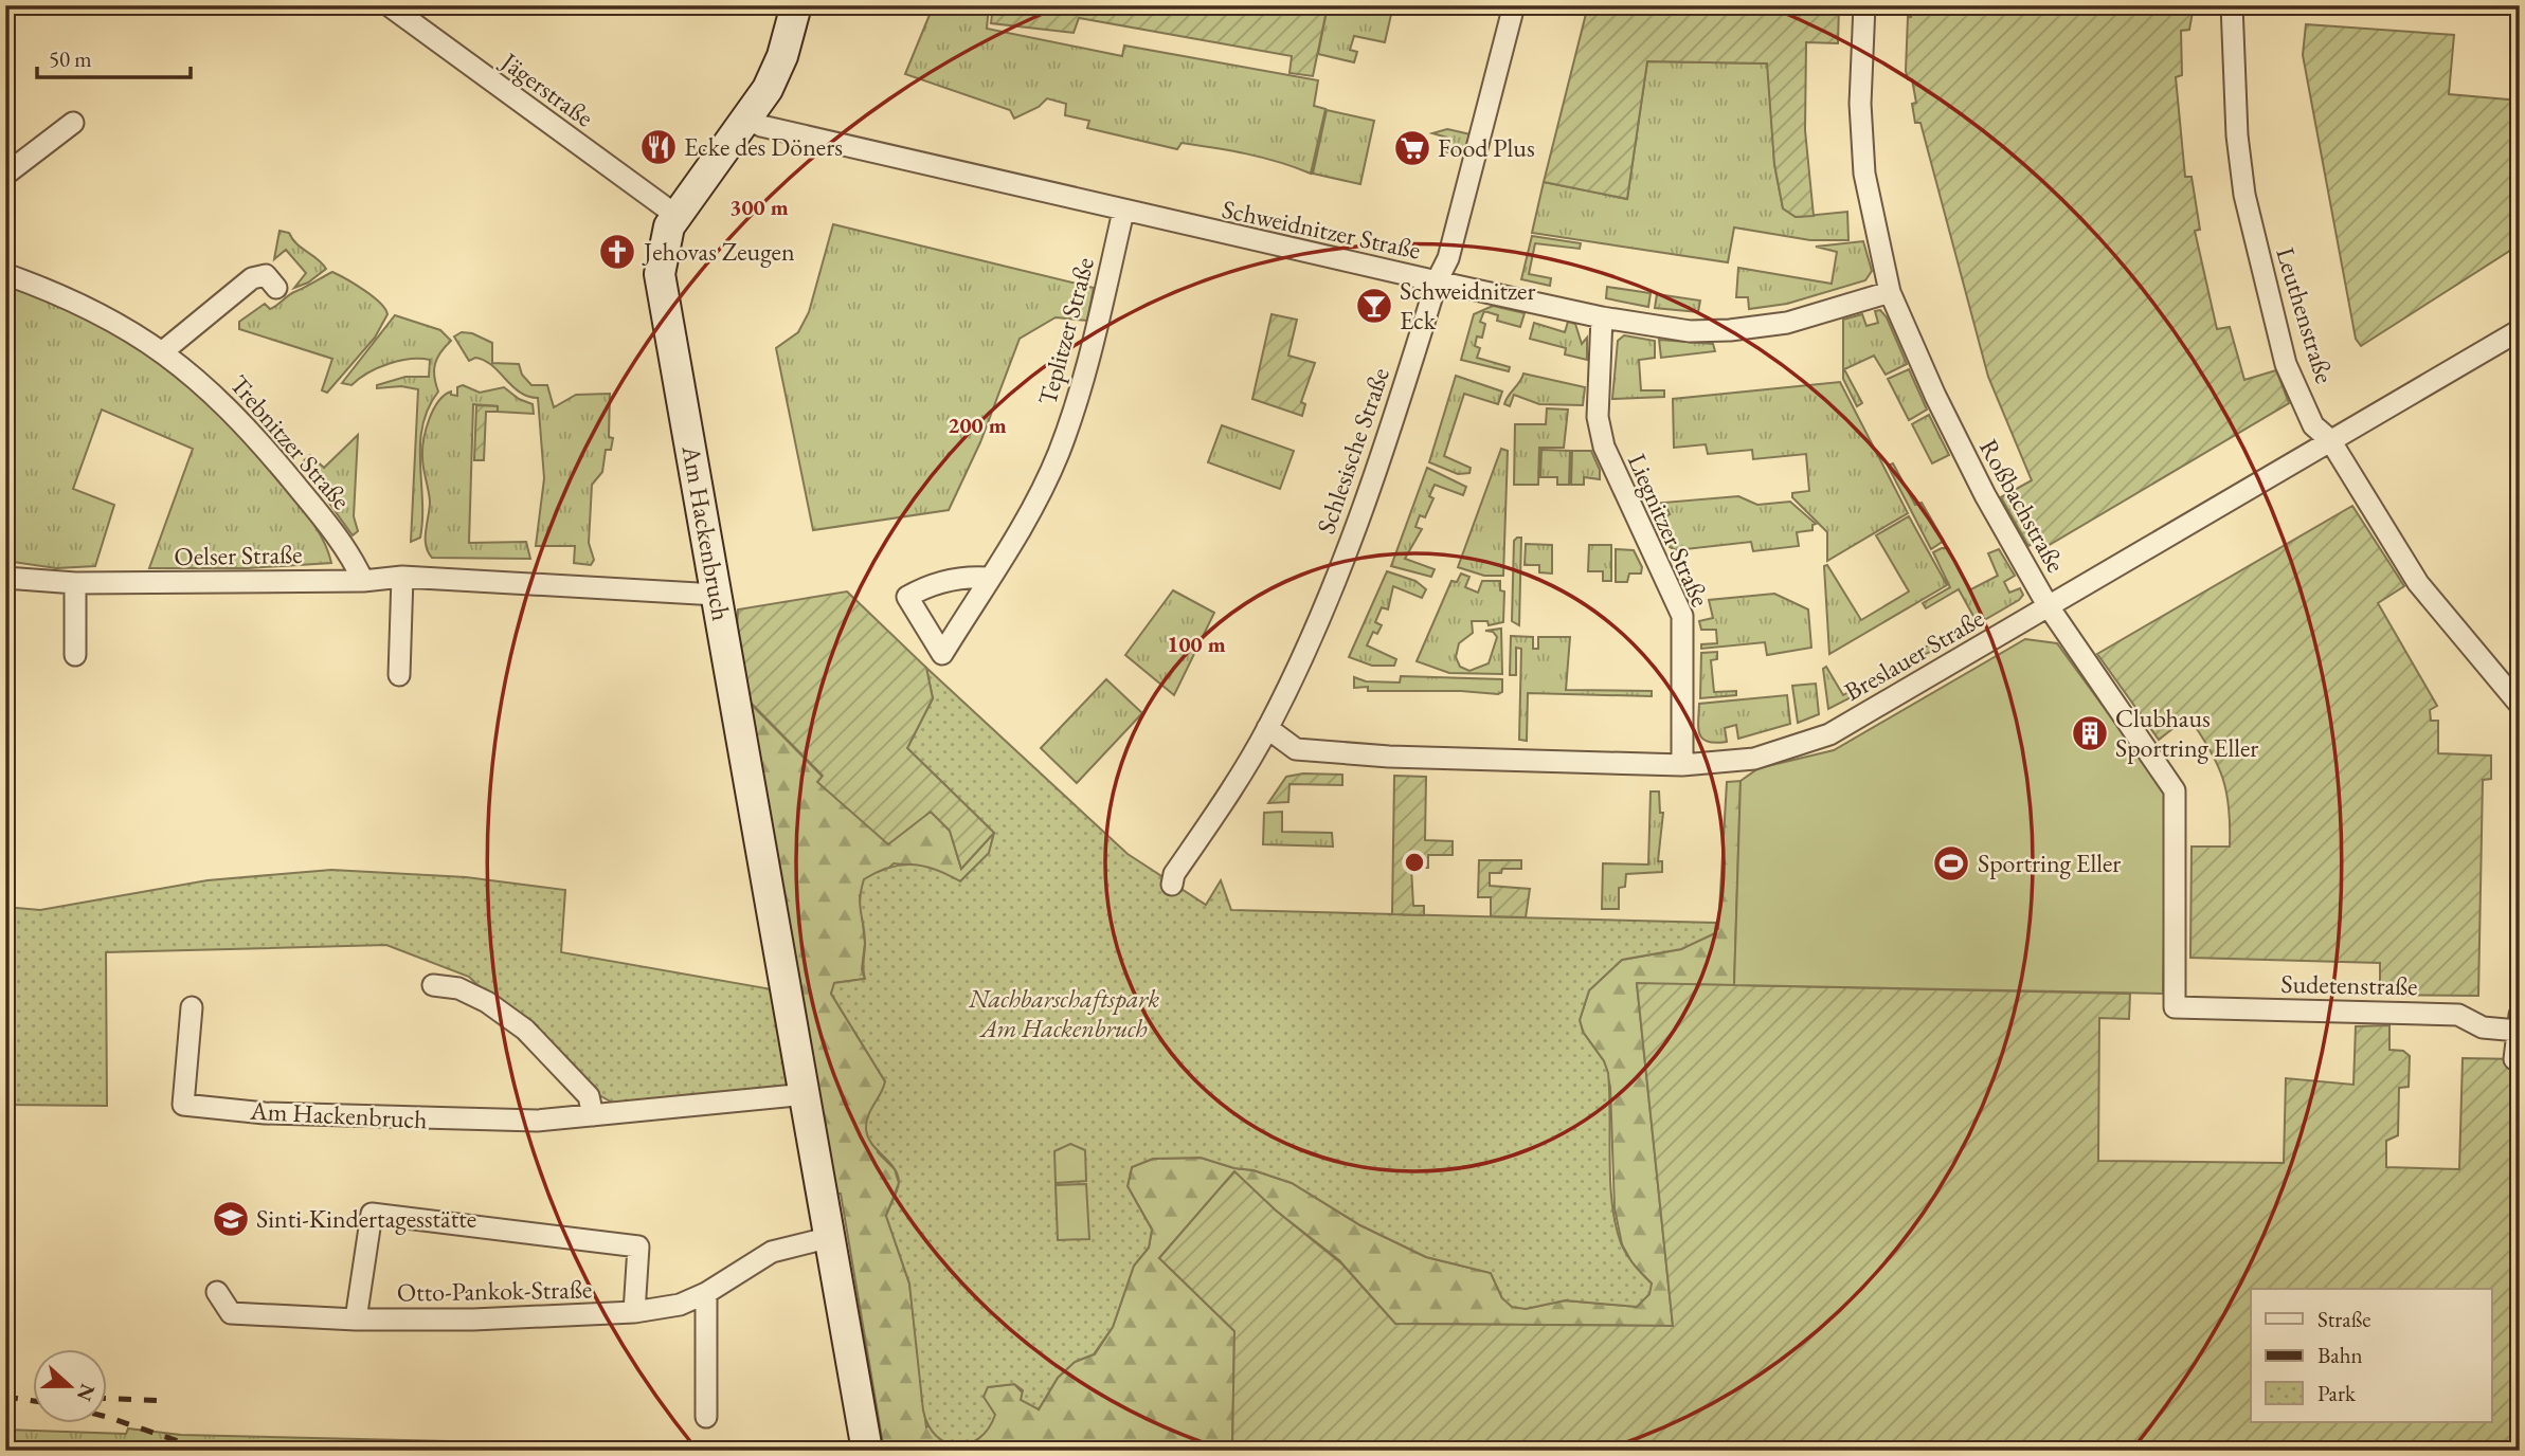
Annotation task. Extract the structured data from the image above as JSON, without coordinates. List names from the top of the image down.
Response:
{
  "streets": {
    "street": [
      "Jägerstraße",
      "Schweidnitzer Straße",
      "Leuthenstraße",
      "Teplitzer Straße",
      "Trebnitzer Straße",
      "Schlesische Straße",
      "Roßbachstraße",
      "Liegnitzer Straße",
      "Am Hackenbruch",
      "Oelser Straße",
      "Breslauer Straße",
      "Sudetenstraße",
      "Otto-Pankok-Straße"
    ]
  },
  "crossings": [
    ["Jägerstraße", "Am Hackenbruch"],
    ["Schweidnitzer Straße", "Teplitzer Straße"],
    ["Schweidnitzer Straße", "Schlesische Straße"],
    ["Schweidnitzer Straße", "Roßbachstraße"],
    ["Schweidnitzer Straße", "Liegnitzer Straße"],
    ["Schweidnitzer Straße", "Am Hackenbruch"],
    ["Leuthenstraße", "Breslauer Straße"],
    ["Trebnitzer Straße", "Oelser Straße"],
    ["Schlesische Straße", "Breslauer Straße"],
    ["Roßbachstraße", "Breslauer Straße"],
    ["Roßbachstraße", "Sudetenstraße"],
    ["Liegnitzer Straße", "Breslauer Straße"],
    ["Am Hackenbruch", "Oelser Straße"],
    ["Am Hackenbruch", "Otto-Pankok-Straße"]
  ],
  "parks": ["Nachbarschaftspark Am Hackenbruch"],
  "places": {
    "restaurant": ["Ecke des Döners"],
    "supermarket": ["Food Plus"],
    "church": ["Jehovas Zeugen"],
    "bar": ["Schweidnitzer Eck"],
    "building": ["Clubhaus Sportring Eller"],
    "sports": ["Sportring Eller"],
    "school or university": ["Sinti-Kindertagesstätte"]
  },
  "legend": ["Straße", "Bahn", "Park"],
  "scale_bar": "50 m",
  "north": "right",
  "rings": ["300 m", "200 m", "100 m"]
}
